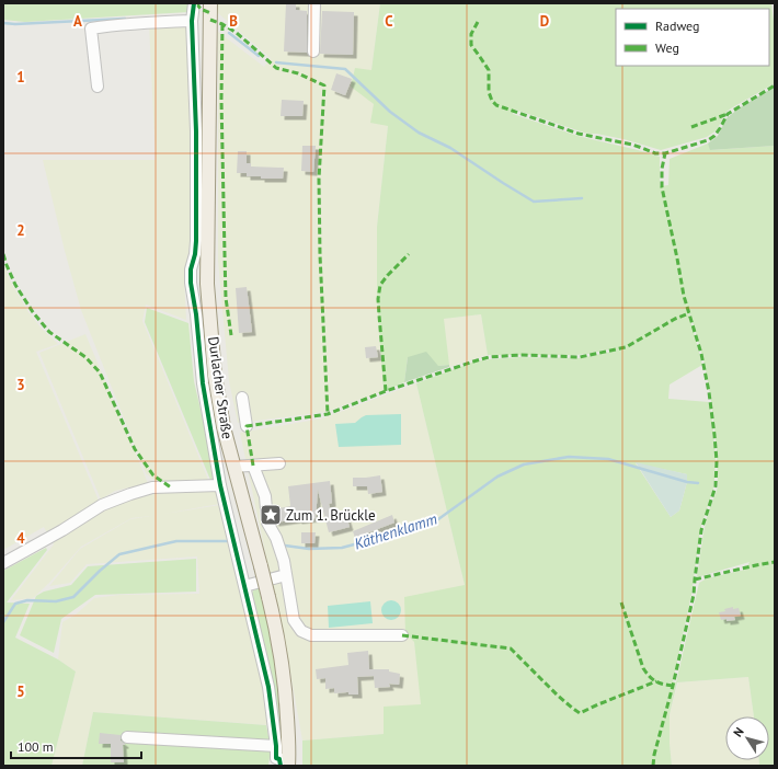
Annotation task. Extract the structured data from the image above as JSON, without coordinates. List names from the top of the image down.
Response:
{
  "streets": {
    "main road": ["Durlacher Straße"]
  },
  "water": ["Käthenklamm"],
  "places": {
    "place": ["Zum 1. Brückle"]
  },
  "legend": ["Radweg", "Weg"],
  "scale_bar": "100 m",
  "north": "top left",
  "grid": {
    "columns": [
      "A",
      "B",
      "C",
      "D"
    ],
    "rows": [
      "1",
      "2",
      "3",
      "4",
      "5"
    ]
  }
}
